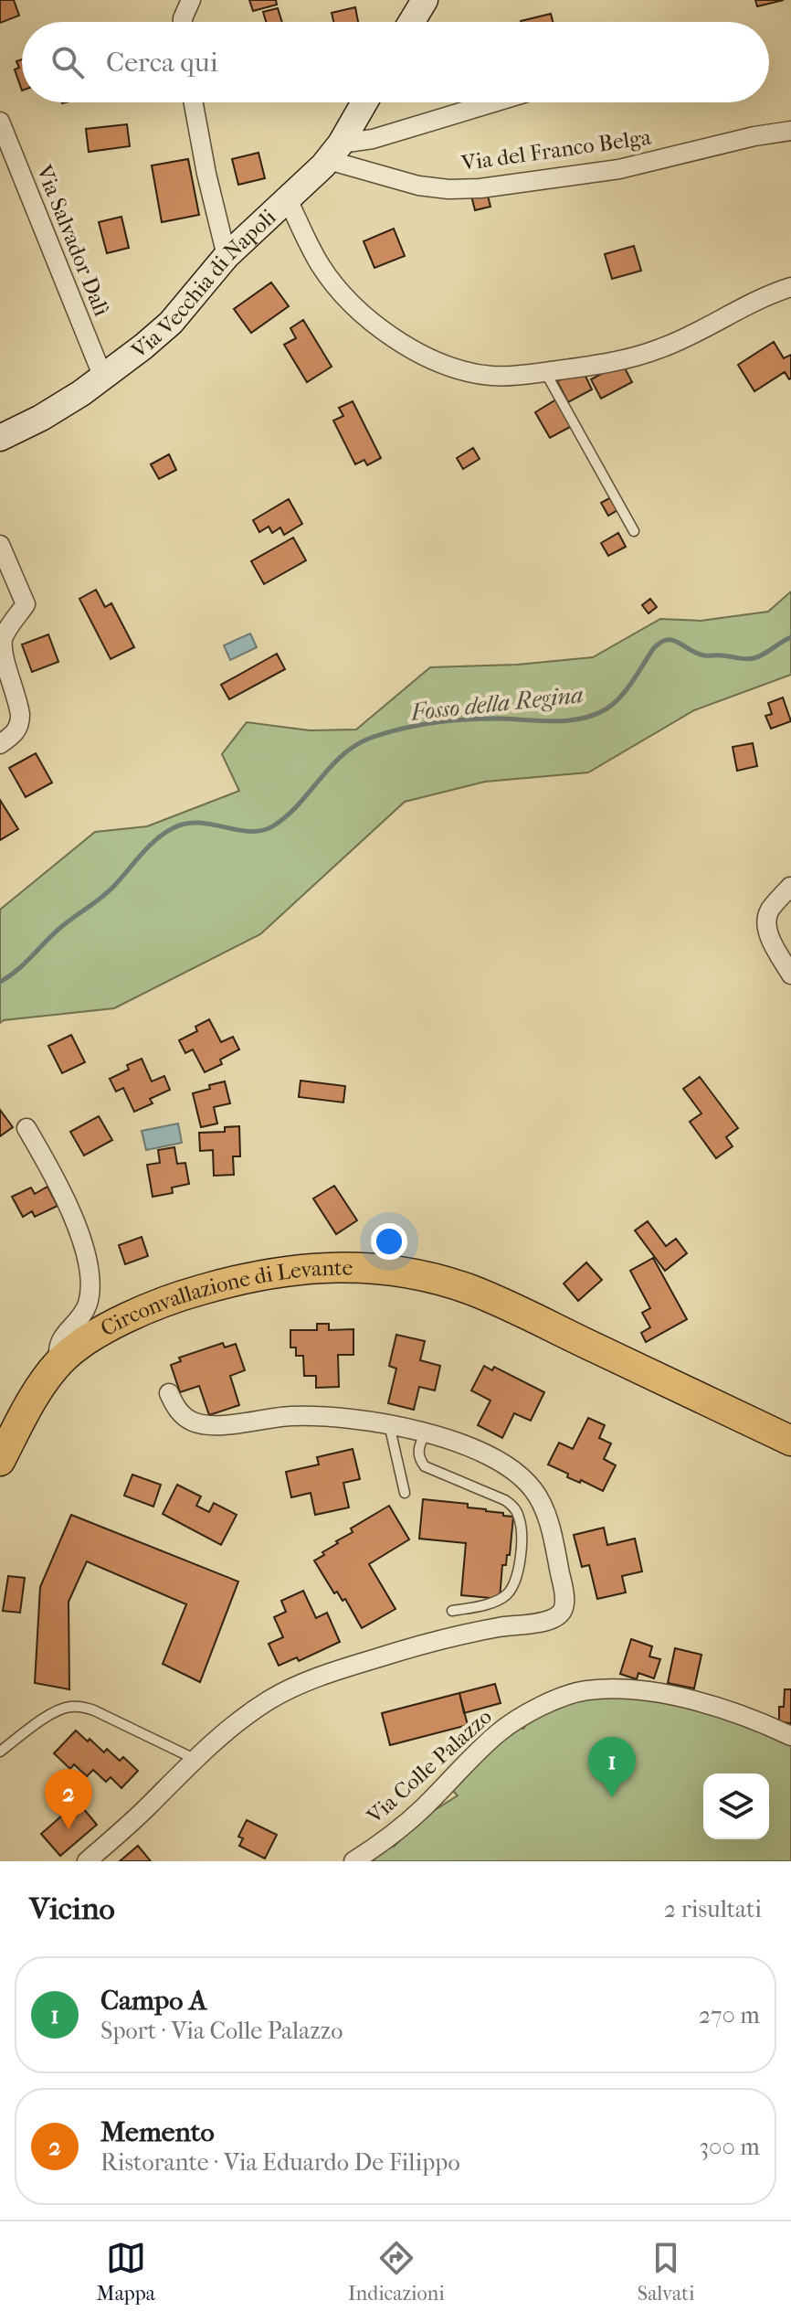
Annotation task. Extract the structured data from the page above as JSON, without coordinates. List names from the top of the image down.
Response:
{
  "streets": {
    "main road": ["Circonvallazione di Levante"],
    "street": [
      "Via del Franco Belga",
      "Via Salvador Dalì",
      "Via Vecchia di Napoli",
      "Via Colle Palazzo"
    ]
  },
  "crossings": [
    ["Via del Franco Belga", "Via Vecchia di Napoli"],
    ["Via Salvador Dalì", "Via Vecchia di Napoli"]
  ],
  "water": ["Fosso della Regina"],
  "page": {
    "search": "Cerca qui",
    "pins": ["1", "2"],
    "heading": ["Vicino", "2 risultati"],
    "list": [
      {
        "mark": "1",
        "name": "Campo A",
        "note": "Sport · Via Colle Palazzo",
        "value": "270 m"
      },
      {
        "mark": "2",
        "name": "Memento",
        "note": "Ristorante · Via Eduardo De Filippo",
        "value": "300 m"
      }
    ],
    "nav": ["Mappa", "Indicazioni", "Salvati"]
  }
}
